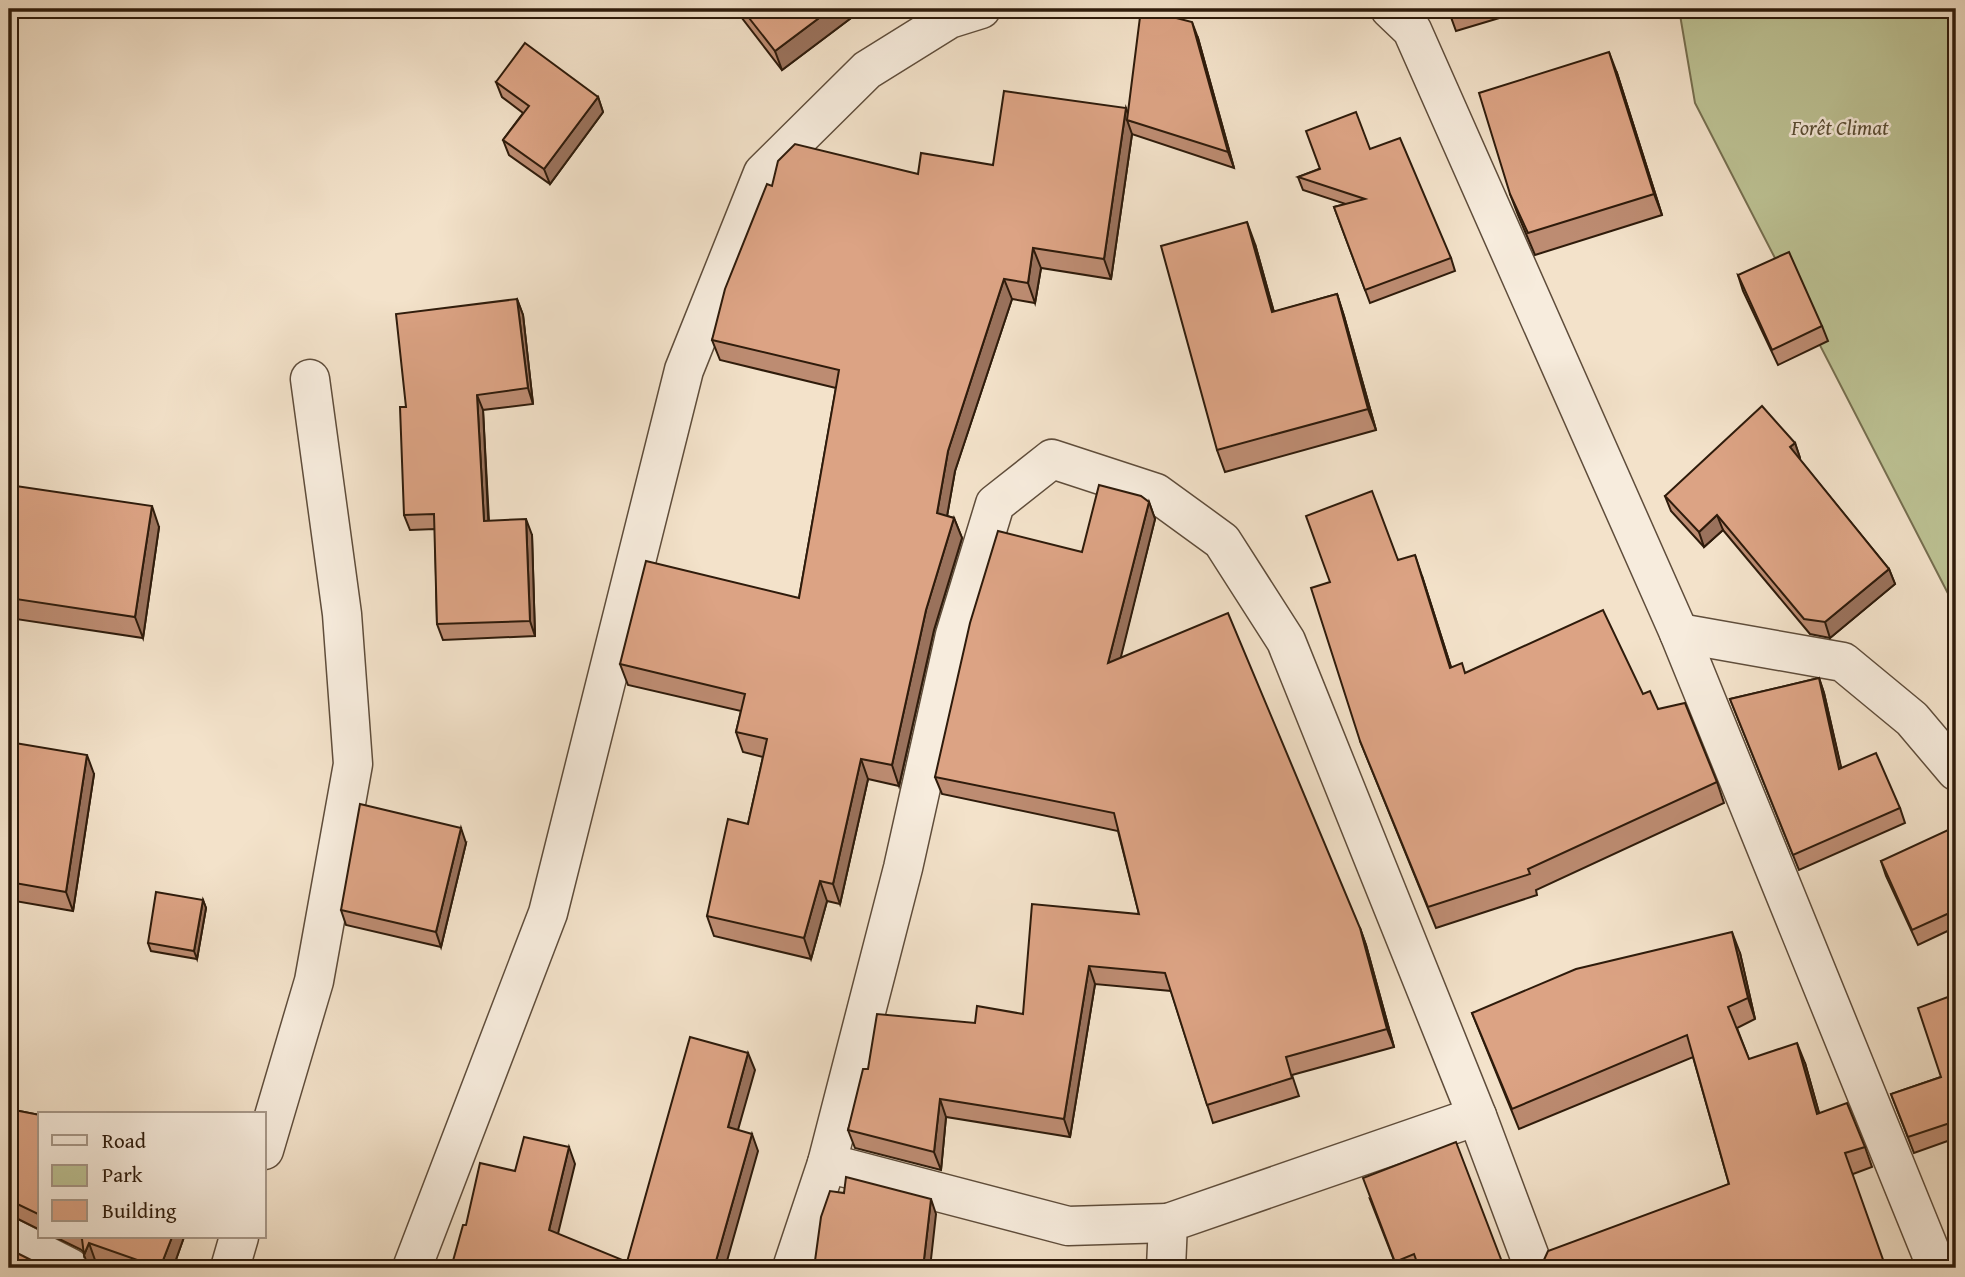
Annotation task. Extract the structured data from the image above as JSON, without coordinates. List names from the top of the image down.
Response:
{
  "parks": ["Forêt Climat"],
  "legend": ["Road", "Park", "Building"]
}
